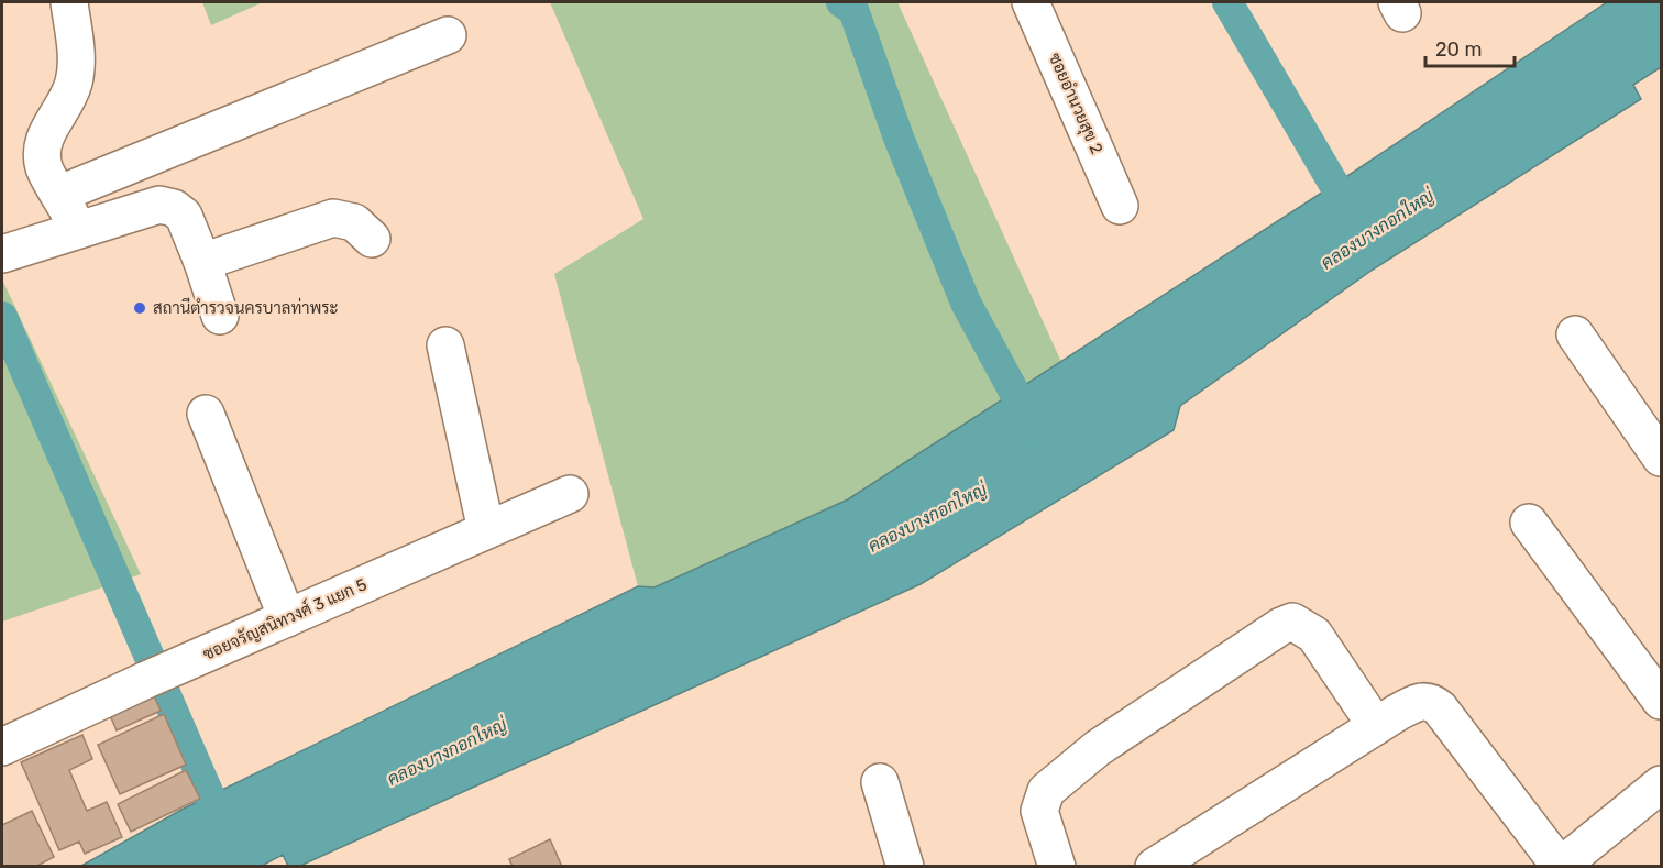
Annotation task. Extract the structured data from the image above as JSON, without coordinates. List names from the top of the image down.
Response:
{
  "streets": {
    "street": ["ซอยอำนวยสุข 2", "ซอยจรัญสนิทวงศ์ 3 แยก 5"]
  },
  "water": ["คลองบางกอกใหญ่"],
  "places": ["สถานีตำรวจนครบาลท่าพระ"],
  "scale_bar": "20 m"
}
